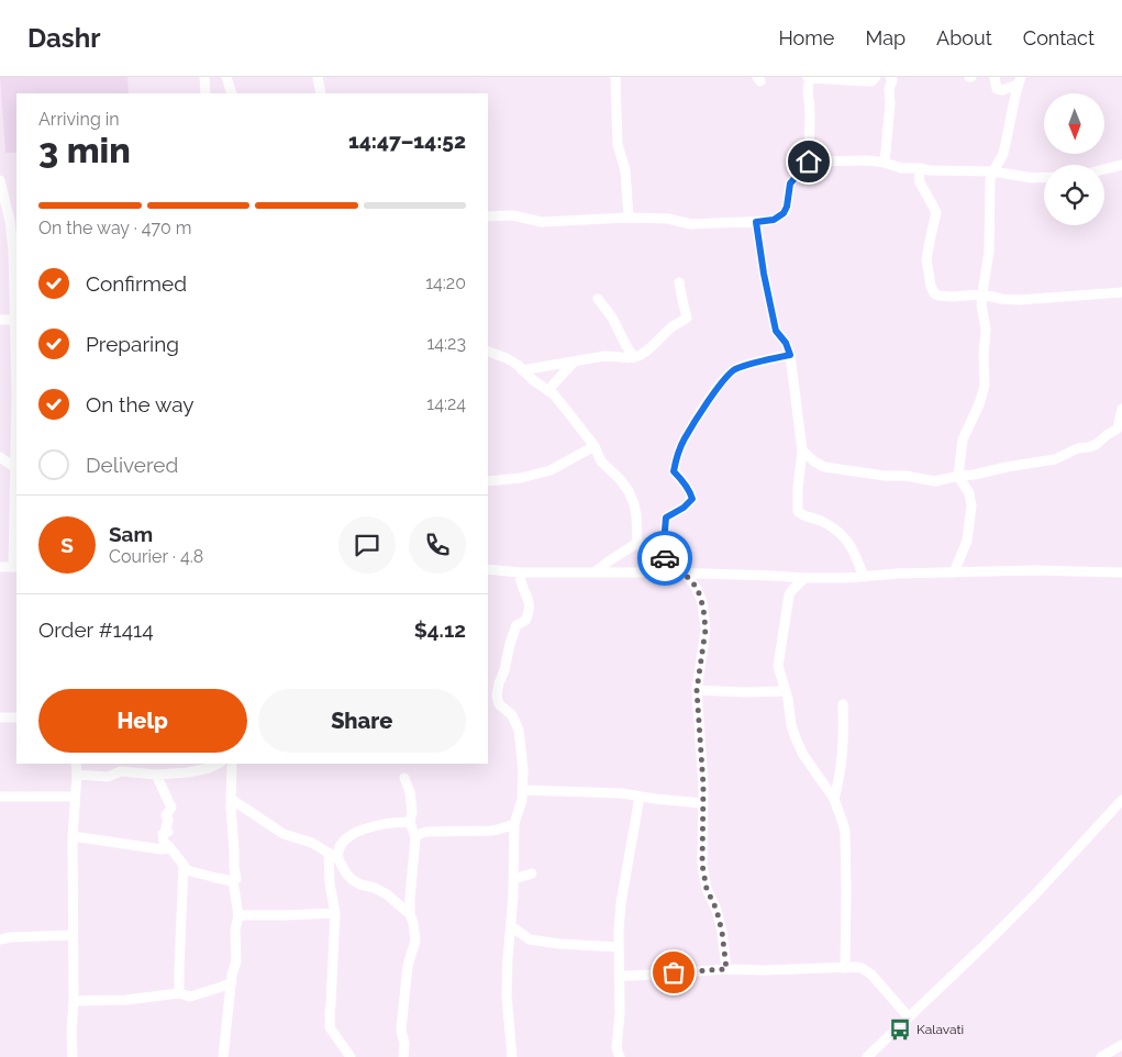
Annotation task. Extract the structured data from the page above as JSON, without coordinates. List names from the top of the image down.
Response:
{
  "places": {
    "bus stop": ["Kalavati"]
  },
  "north": "bottom",
  "page": {
    "header": "Dashr",
    "nav": [
      "Home",
      "Map",
      "About",
      "Contact"
    ],
    "heading": ["3 min", "Arriving in", "14:47–14:52"],
    "panel": [
      "Sam",
      "Courier · 4.8",
      "Order #1414",
      "$4.12"
    ],
    "bar": "On the way · 470 m",
    "list": [
      ["Confirmed", "14:20"],
      ["Preparing", "14:23"],
      ["On the way", "14:24"],
      "Delivered"
    ],
    "round": "S",
    "buttons": ["Help", "Share"]
  }
}
